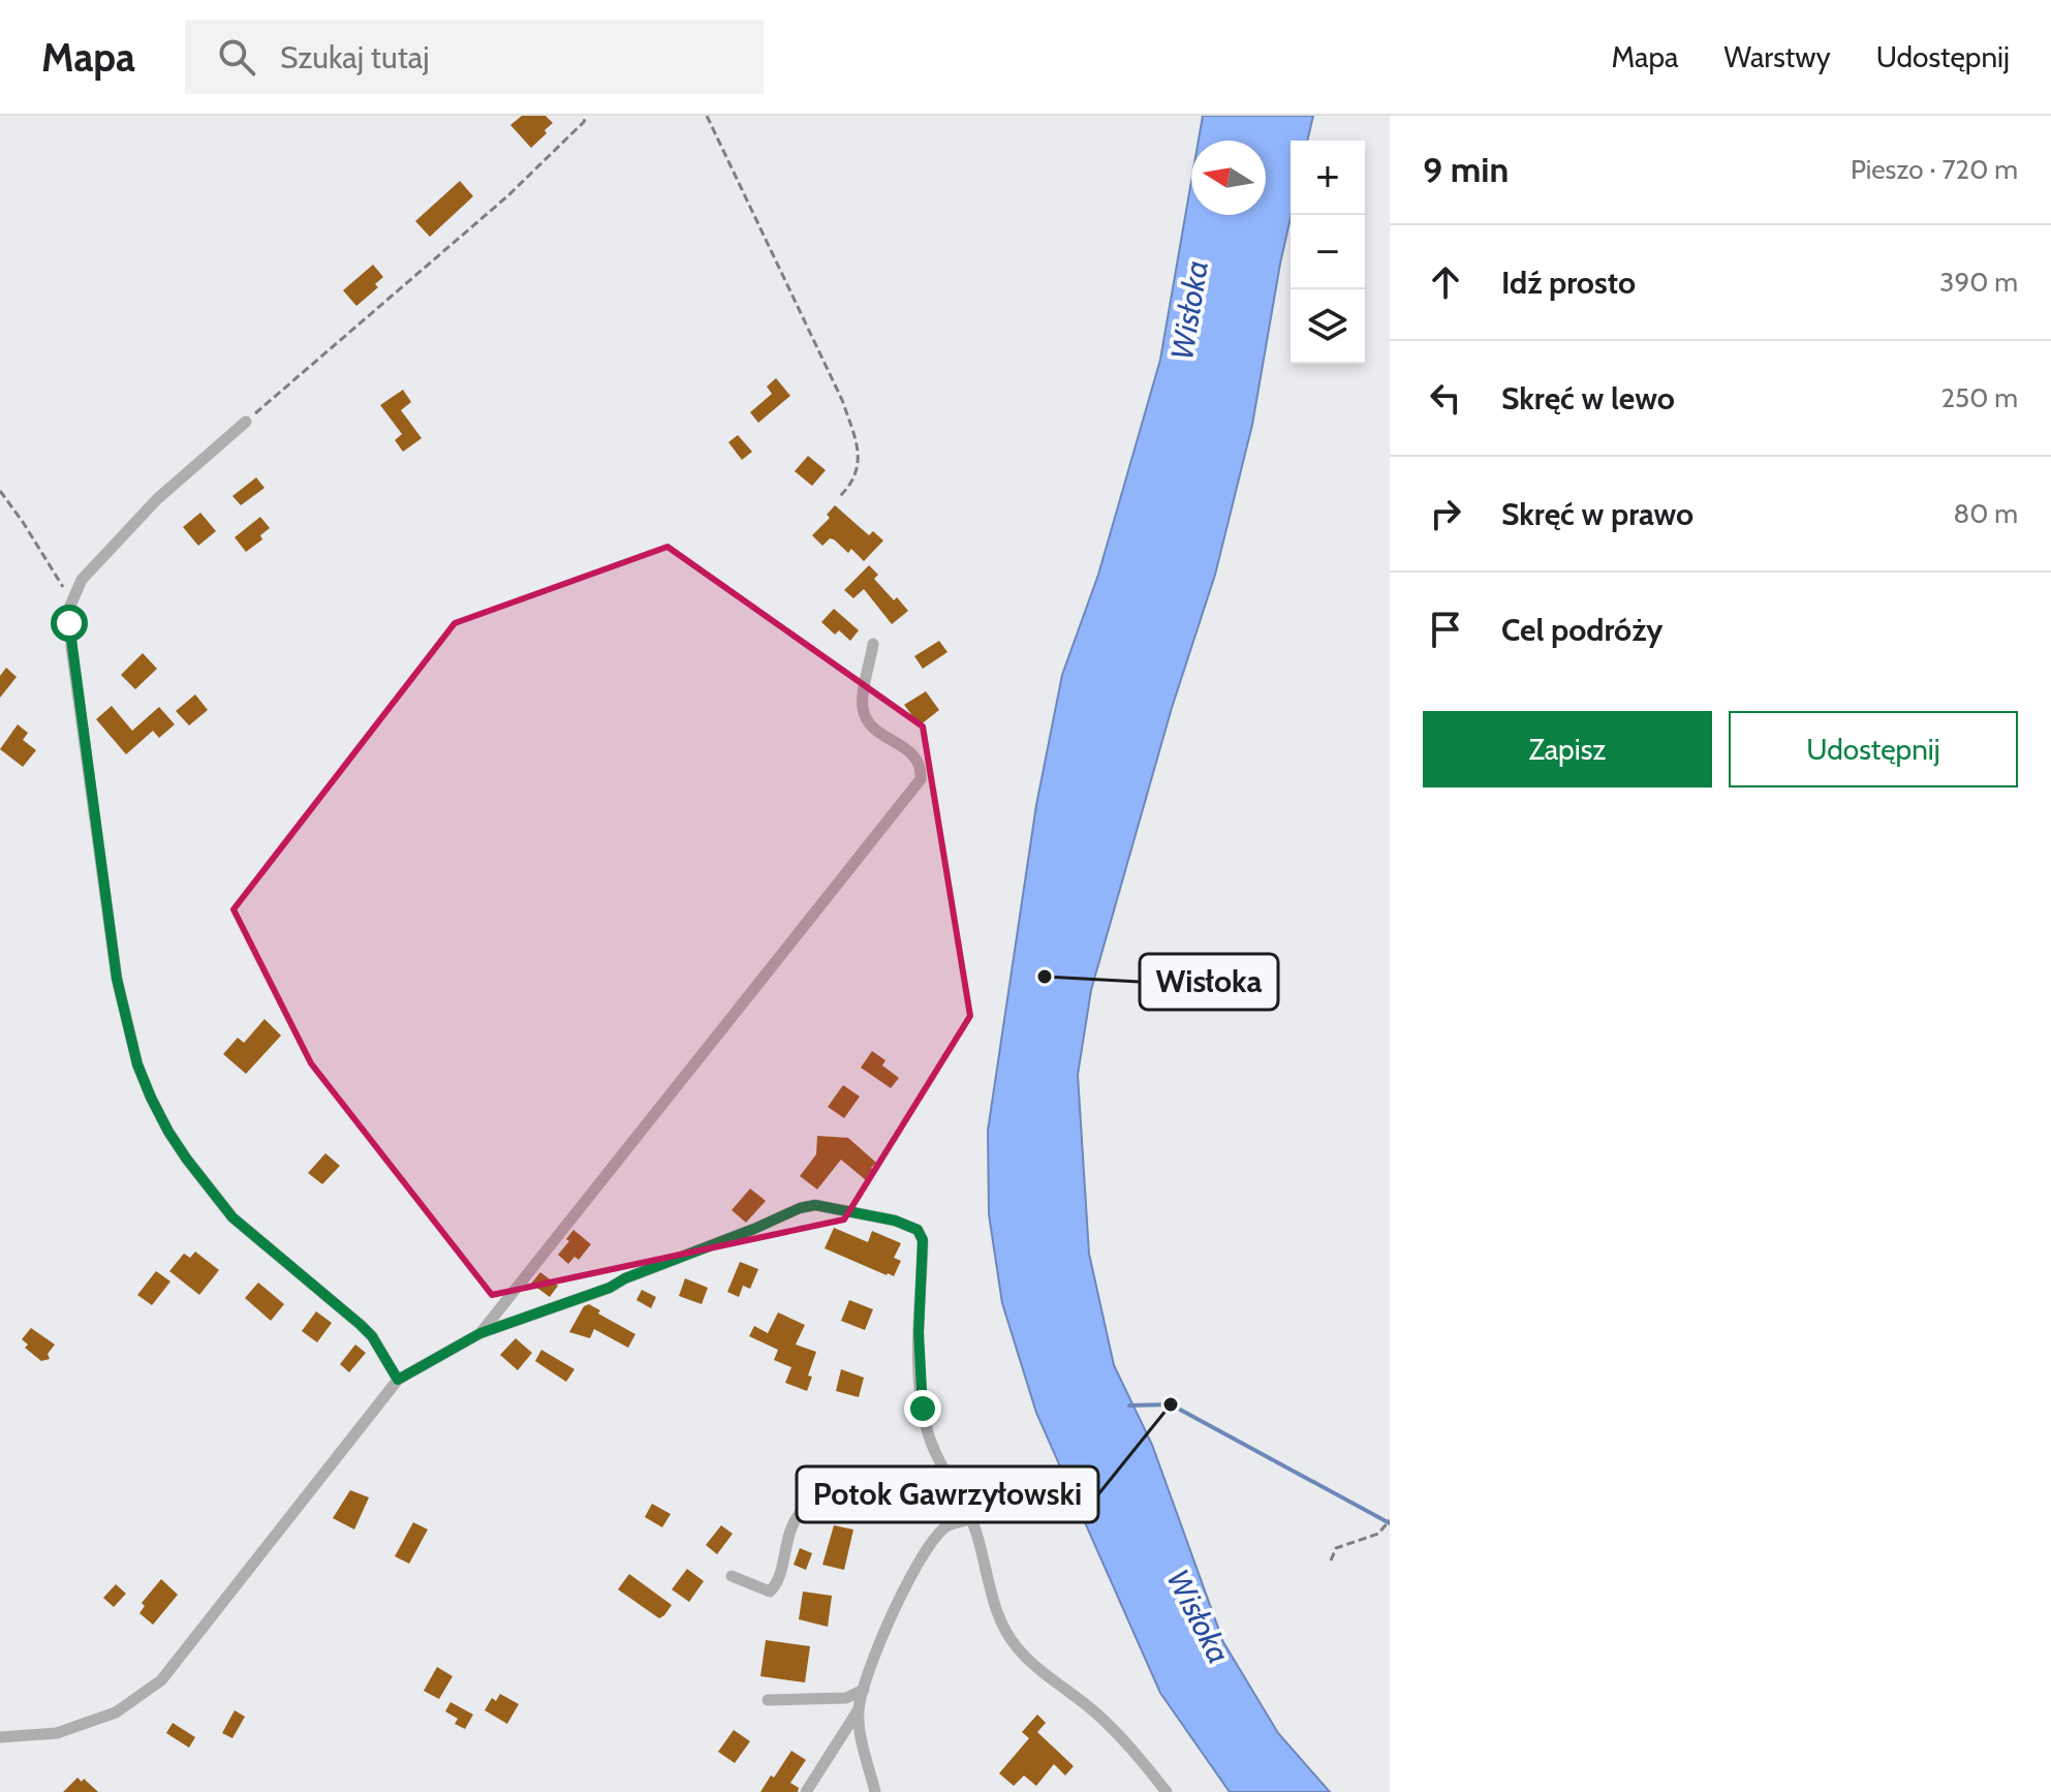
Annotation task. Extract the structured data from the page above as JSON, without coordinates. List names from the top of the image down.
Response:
{
  "water": ["Wisłoka"],
  "places": ["Wisłoka", "Potok Gawrzyłowski"],
  "north": "left",
  "page": {
    "header": "Mapa",
    "search": "Szukaj tutaj",
    "nav": ["Mapa", "Warstwy", "Udostępnij"],
    "heading": ["9 min", "Pieszo · 720 m"],
    "map_buttons": ["+", "−"],
    "list": [
      ["Idź prosto", "390 m"],
      ["Skręć w lewo", "250 m"],
      ["Skręć w prawo", "80 m"],
      "Cel podróży"
    ],
    "buttons": ["Zapisz", "Udostępnij"]
  }
}
